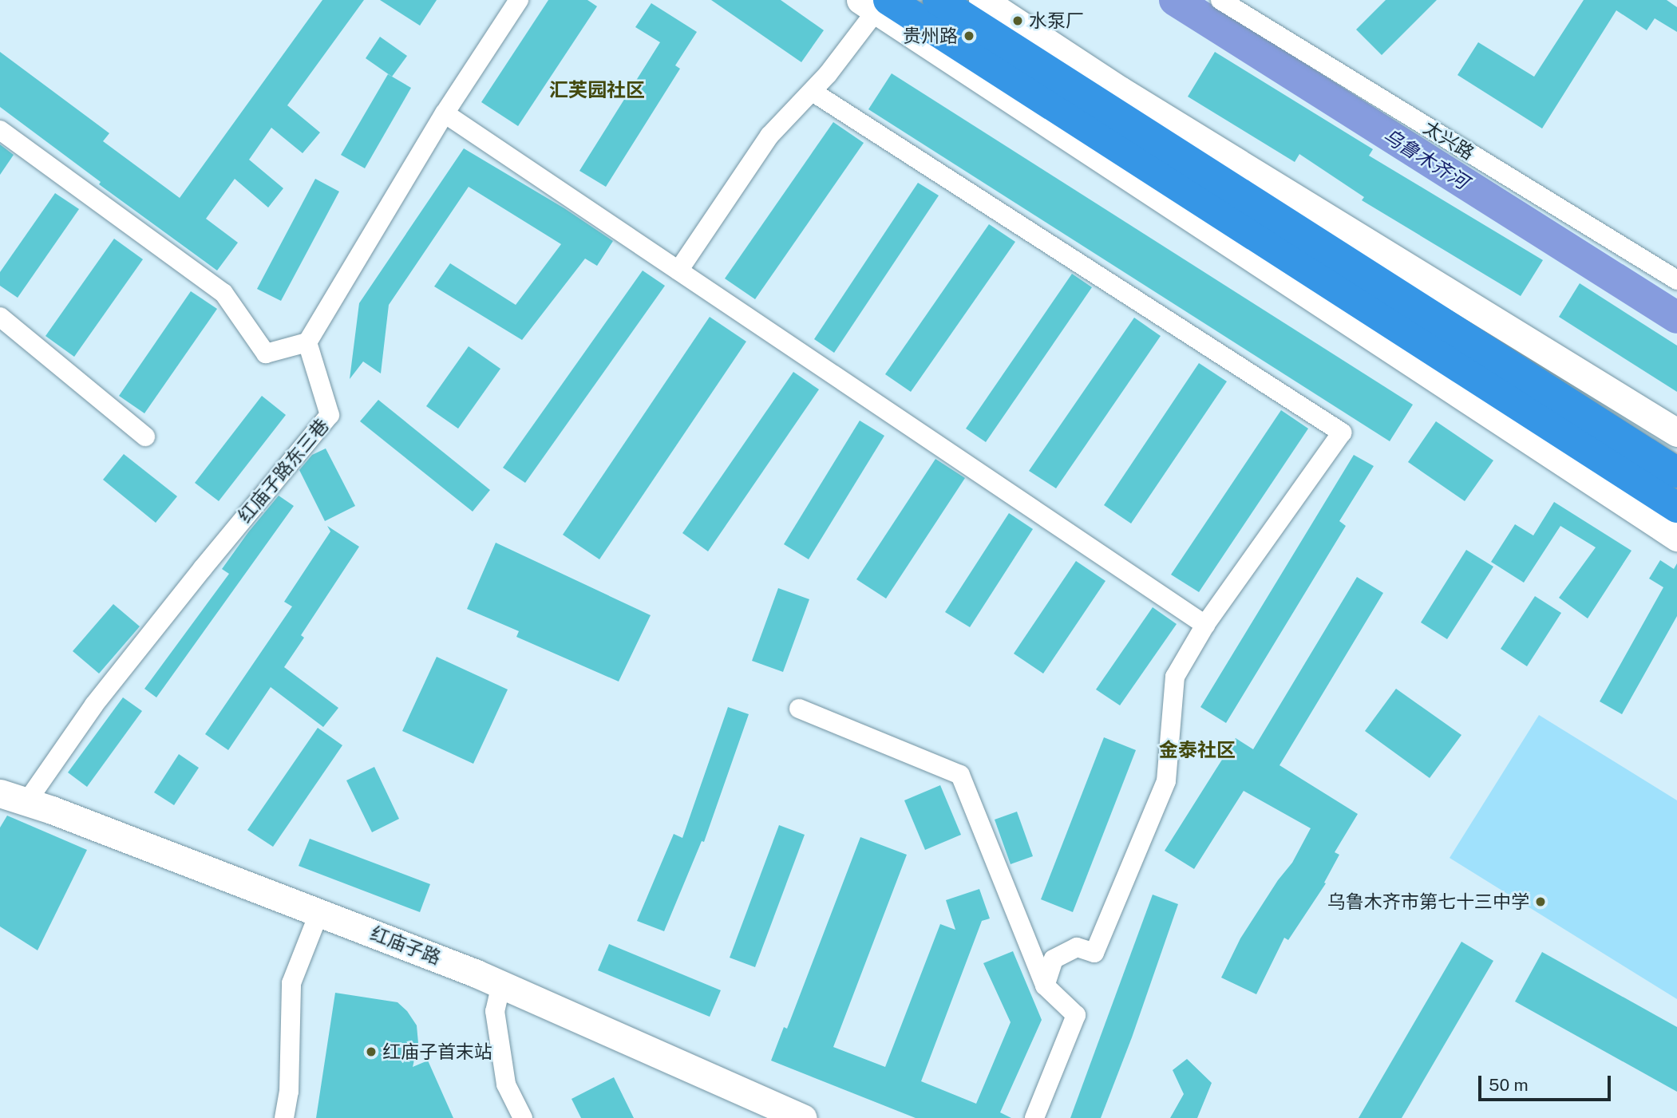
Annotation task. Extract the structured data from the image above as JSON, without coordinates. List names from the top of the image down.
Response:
{
  "streets": {
    "main road": ["红庙子路"],
    "street": ["太兴路", "红庙子路东三巷"]
  },
  "crossings": [
    ["红庙子路东三巷", "红庙子路"]
  ],
  "districts": ["汇芙园社区", "金泰社区"],
  "water": ["乌鲁木齐河"],
  "places": [
    "水泵厂",
    "贵州路",
    "乌鲁木齐市第七十三中学",
    "红庙子首末站"
  ],
  "scale_bar": "50 m"
}
